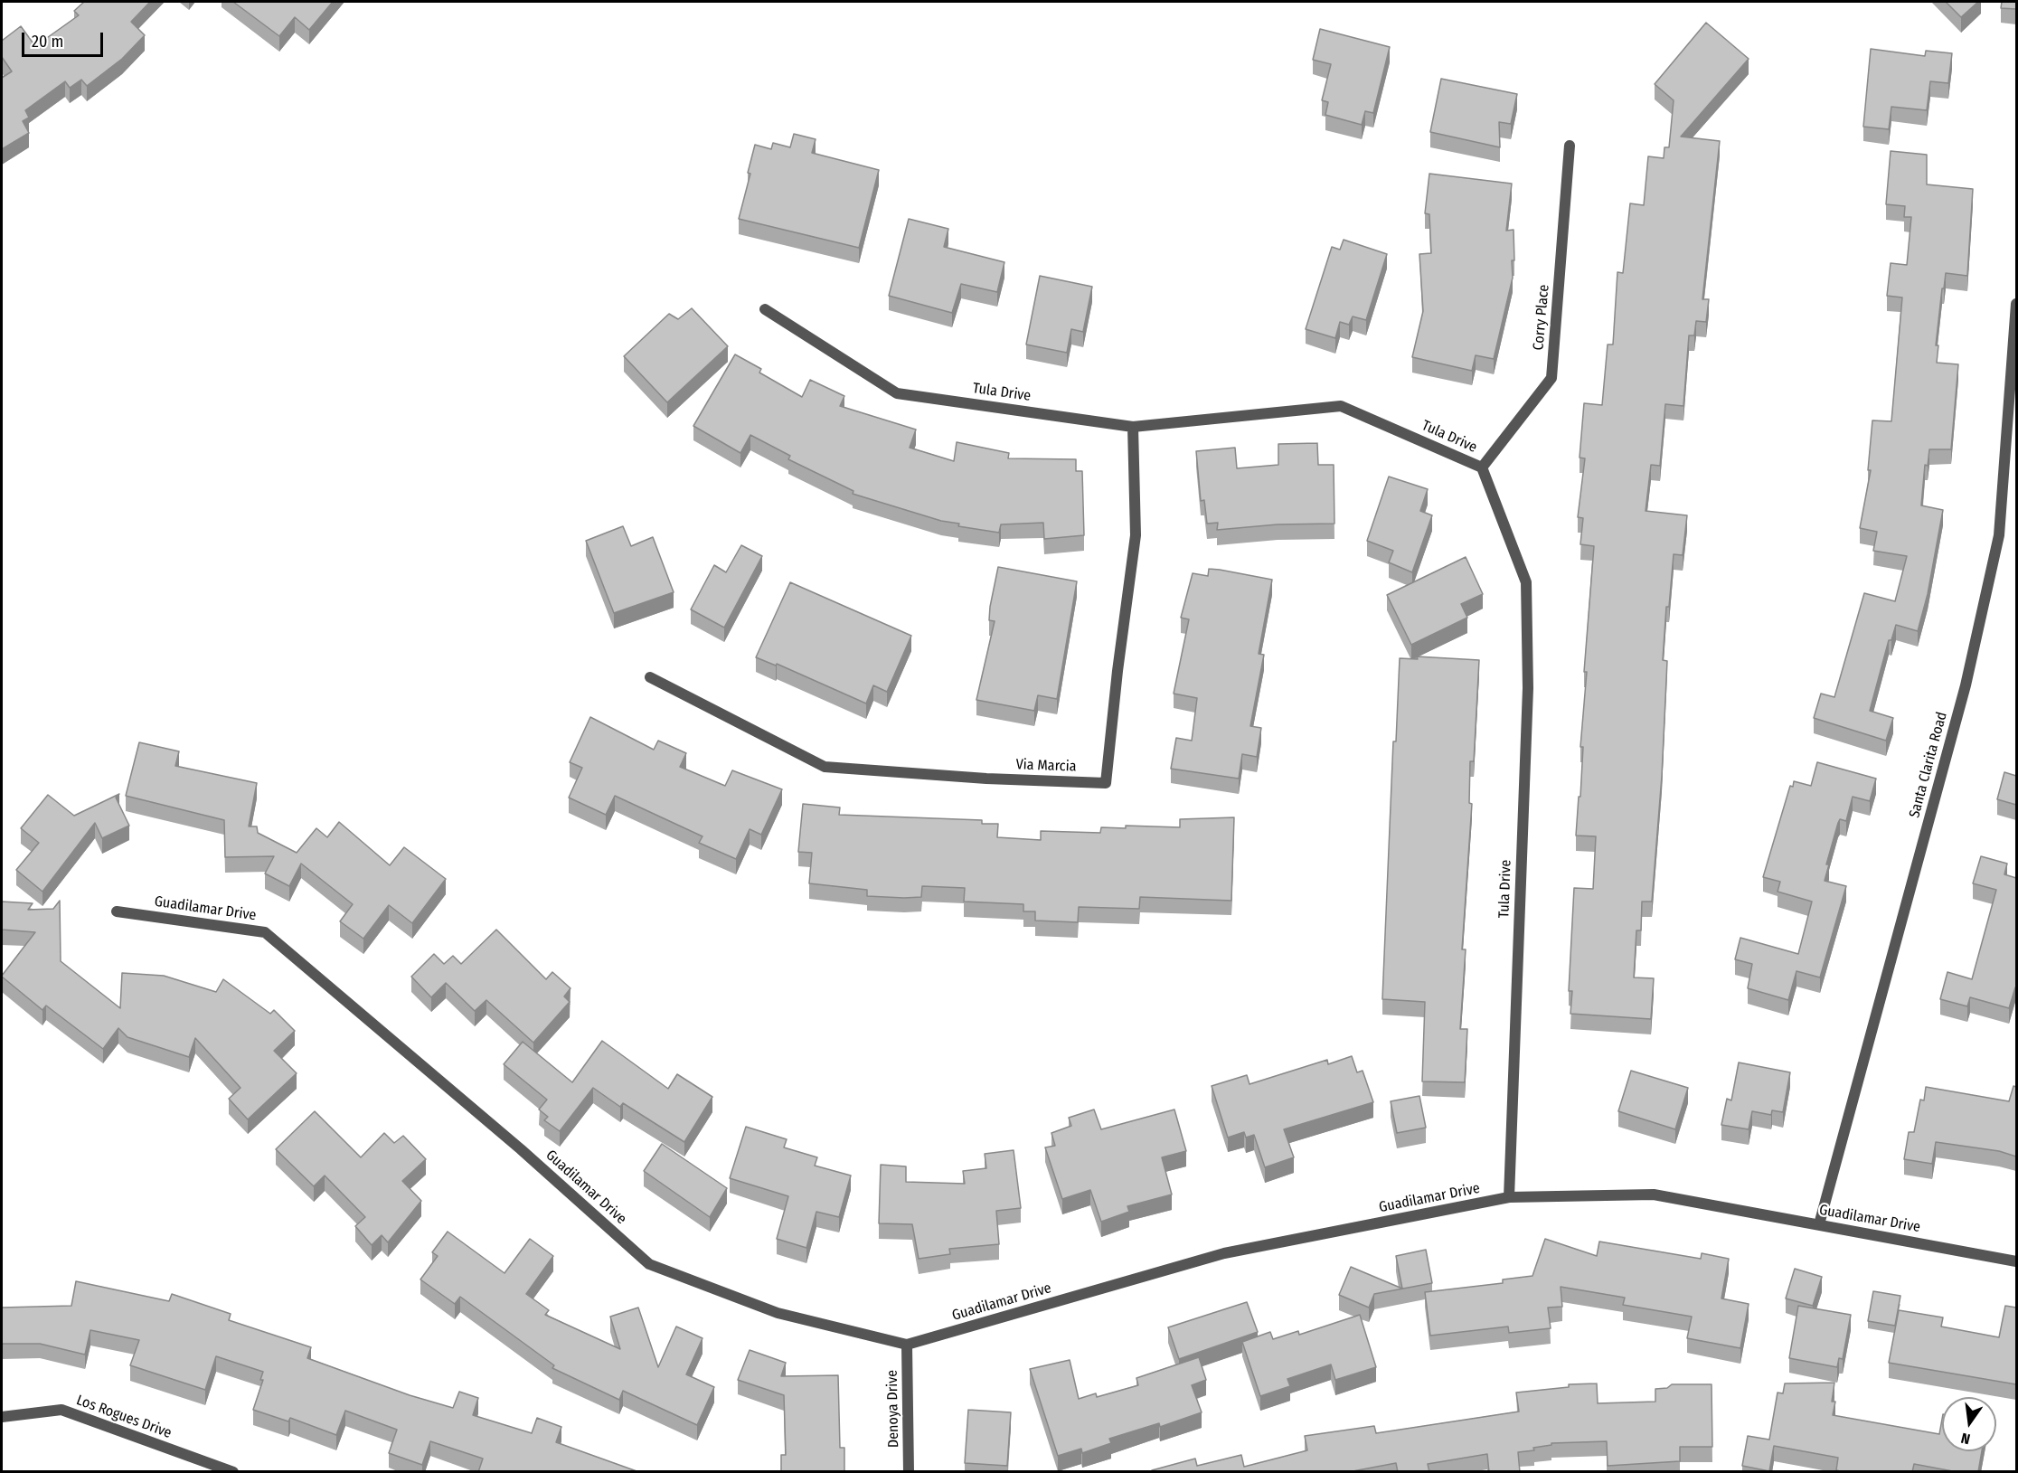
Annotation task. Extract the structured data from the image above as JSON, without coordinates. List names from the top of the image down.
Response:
{
  "streets": {
    "street": [
      "Corry Place",
      "Tula Drive",
      "Santa Clarita Road",
      "Via Marcia",
      "Guadilamar Drive",
      "Denoya Drive",
      "Los Rogues Drive"
    ]
  },
  "crossings": [
    ["Corry Place", "Tula Drive"],
    ["Tula Drive", "Via Marcia"],
    ["Tula Drive", "Guadilamar Drive"],
    ["Santa Clarita Road", "Guadilamar Drive"],
    ["Guadilamar Drive", "Denoya Drive"]
  ],
  "scale_bar": "20 m",
  "north": "bottom"
}
